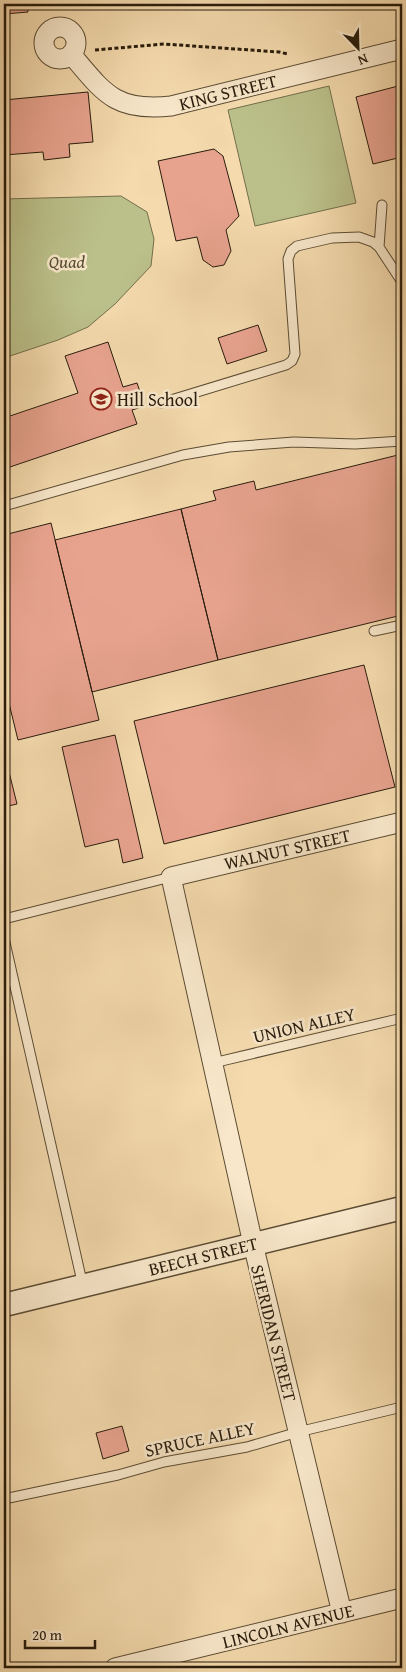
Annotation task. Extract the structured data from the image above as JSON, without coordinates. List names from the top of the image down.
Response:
{
  "streets": {
    "street": [
      "KING STREET",
      "WALNUT STREET",
      "BEECH STREET",
      "SHERIDAN STREET",
      "LINCOLN AVENUE"
    ],
    "lane": ["UNION ALLEY", "SPRUCE ALLEY"]
  },
  "crossings": [
    ["WALNUT STREET", "SHERIDAN STREET"],
    ["UNION ALLEY", "SHERIDAN STREET"],
    ["BEECH STREET", "SHERIDAN STREET"],
    ["SHERIDAN STREET", "SPRUCE ALLEY"],
    ["SHERIDAN STREET", "LINCOLN AVENUE"]
  ],
  "parks": ["Quad"],
  "places": {
    "school or university": ["Hill School"]
  },
  "scale_bar": "20 m",
  "north": "bottom right"
}
